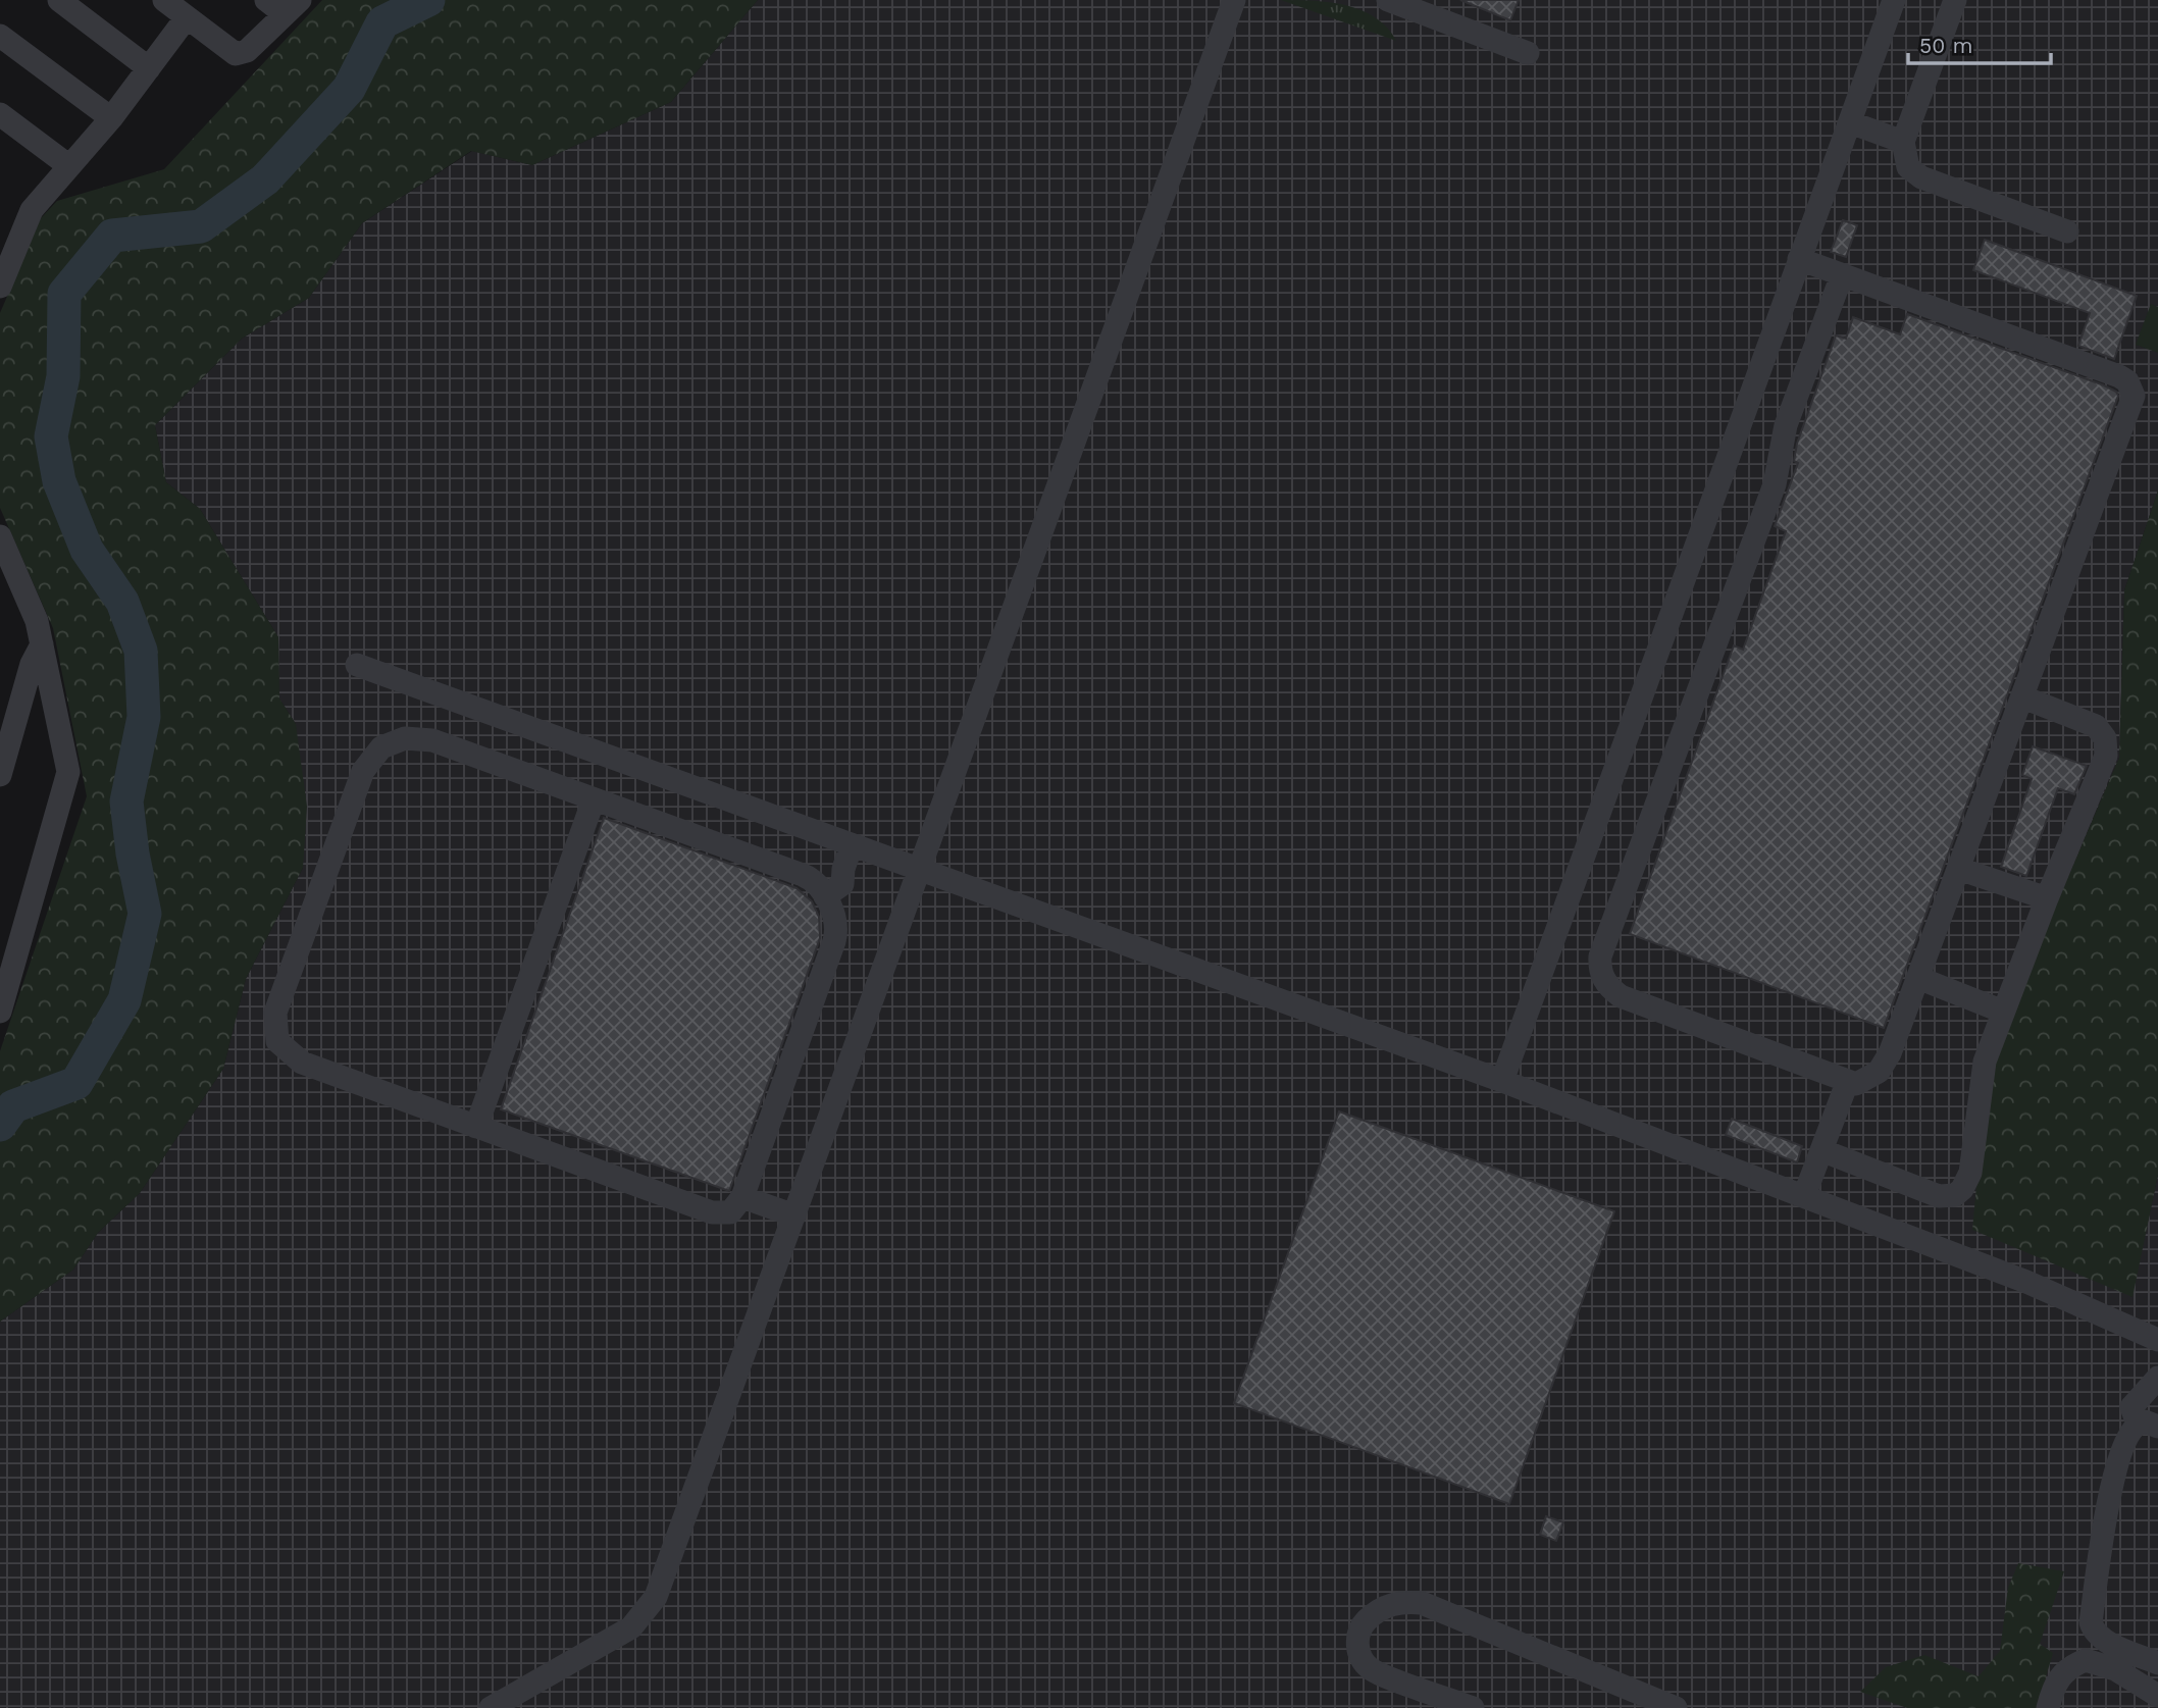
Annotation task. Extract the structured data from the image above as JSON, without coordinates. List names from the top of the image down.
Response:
{
  "scale_bar": "50 m"
}
